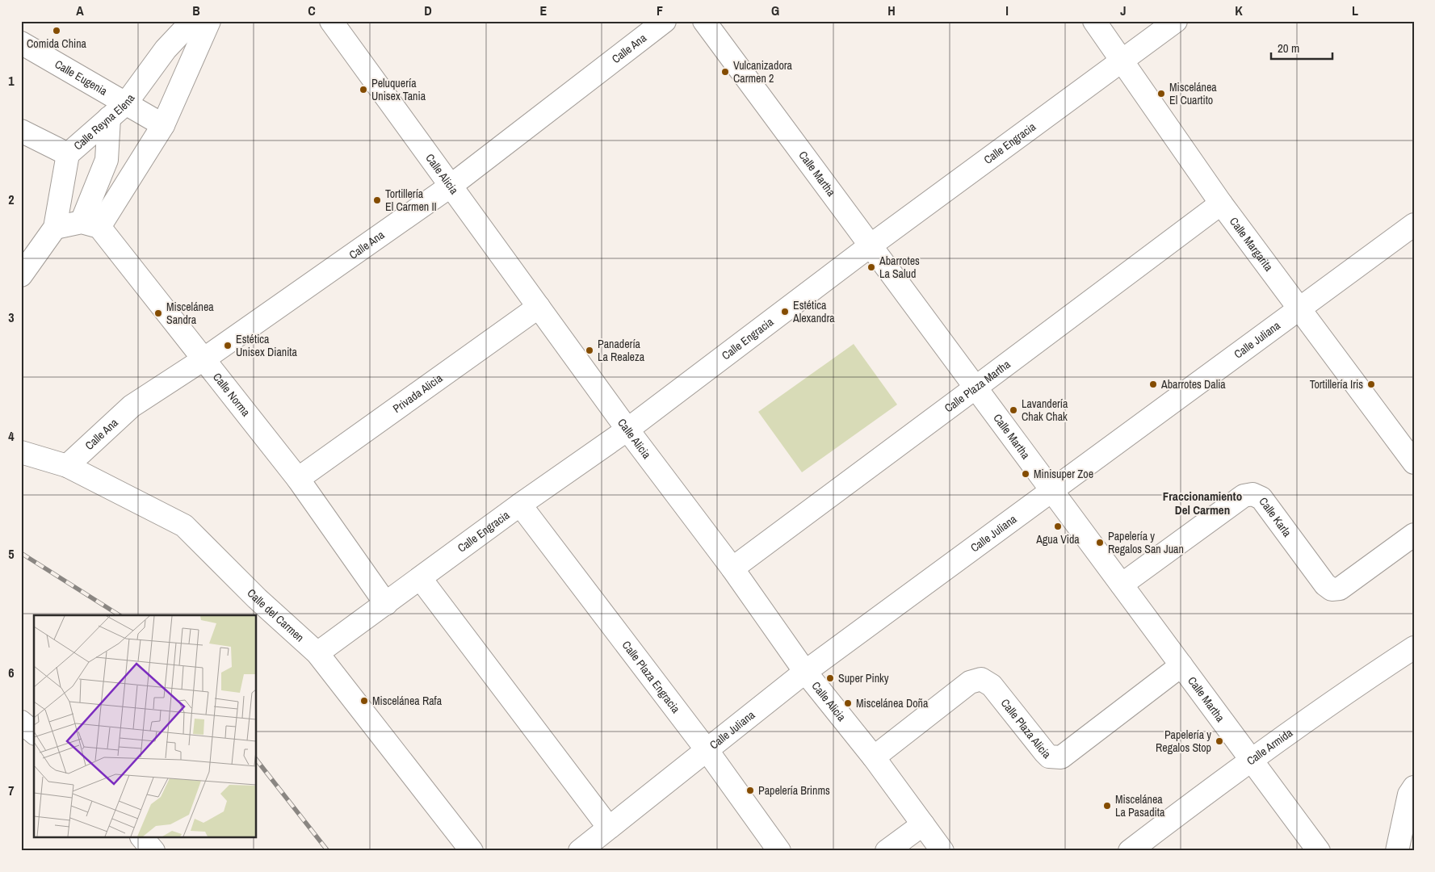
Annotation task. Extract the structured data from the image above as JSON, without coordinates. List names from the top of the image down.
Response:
{
  "streets": {
    "street": [
      "Calle Ana",
      "Calle Eugenia",
      "Calle Reyna Elena",
      "Calle Engracia",
      "Calle Martha",
      "Calle Alicia",
      "Calle Margarita",
      "Calle Juliana",
      "Calle Plaza Martha",
      "Privada Alicia",
      "Calle Norma",
      "Calle Karla",
      "Calle del Carmen",
      "Calle Plaza Engracia",
      "Calle Plaza Alicia",
      "Calle Armida"
    ]
  },
  "crossings": [
    ["Calle Ana", "Calle Alicia"],
    ["Calle Ana", "Calle Norma"],
    ["Calle Ana", "Calle del Carmen"],
    ["Calle Eugenia", "Calle Reyna Elena"],
    ["Calle Engracia", "Calle Martha"],
    ["Calle Engracia", "Calle Alicia"],
    ["Calle Engracia", "Calle Margarita"],
    ["Calle Engracia", "Calle Norma"],
    ["Calle Engracia", "Calle del Carmen"],
    ["Calle Engracia", "Calle Plaza Engracia"],
    ["Calle Martha", "Calle Juliana"],
    ["Calle Martha", "Calle Plaza Martha"],
    ["Calle Martha", "Calle Karla"],
    ["Calle Martha", "Calle Plaza Alicia"],
    ["Calle Martha", "Calle Armida"],
    ["Calle Alicia", "Calle Juliana"],
    ["Calle Alicia", "Calle Plaza Martha"],
    ["Calle Alicia", "Privada Alicia"],
    ["Calle Alicia", "Calle Plaza Alicia"],
    ["Calle Margarita", "Calle Juliana"],
    ["Calle Margarita", "Calle Plaza Martha"],
    ["Calle Juliana", "Calle Plaza Engracia"],
    ["Privada Alicia", "Calle Norma"]
  ],
  "districts": ["Fraccionamiento Del Carmen"],
  "places": [
    "Comida China",
    "Vulcanizadora Carmen 2",
    "Peluquería Unisex Tania",
    "Miscelánea El Cuartito",
    "Tortillería El Carmen II",
    "Abarrotes La Salud",
    "Estética Alexandra",
    "Miscelánea Sandra",
    "Estética Unisex Dianita",
    "Panadería La Realeza",
    "Abarrotes Dalia",
    "Tortillería Iris",
    "Lavandería Chak Chak",
    "Minisuper Zoe",
    "Agua Vida",
    "Papelería y Regalos San Juan",
    "Super Pinky",
    "Miscelánea Rafa",
    "Miscelánea Doña",
    "Papelería y Regalos Stop",
    "Papelería Brinms",
    "Miscelánea La Pasadita"
  ],
  "scale_bar": "20 m",
  "grid": {
    "columns": [
      "A",
      "B",
      "C",
      "D",
      "E",
      "F",
      "G",
      "H",
      "I",
      "J",
      "K",
      "L"
    ],
    "rows": [
      "1",
      "2",
      "3",
      "4",
      "5",
      "6",
      "7"
    ]
  }
}
